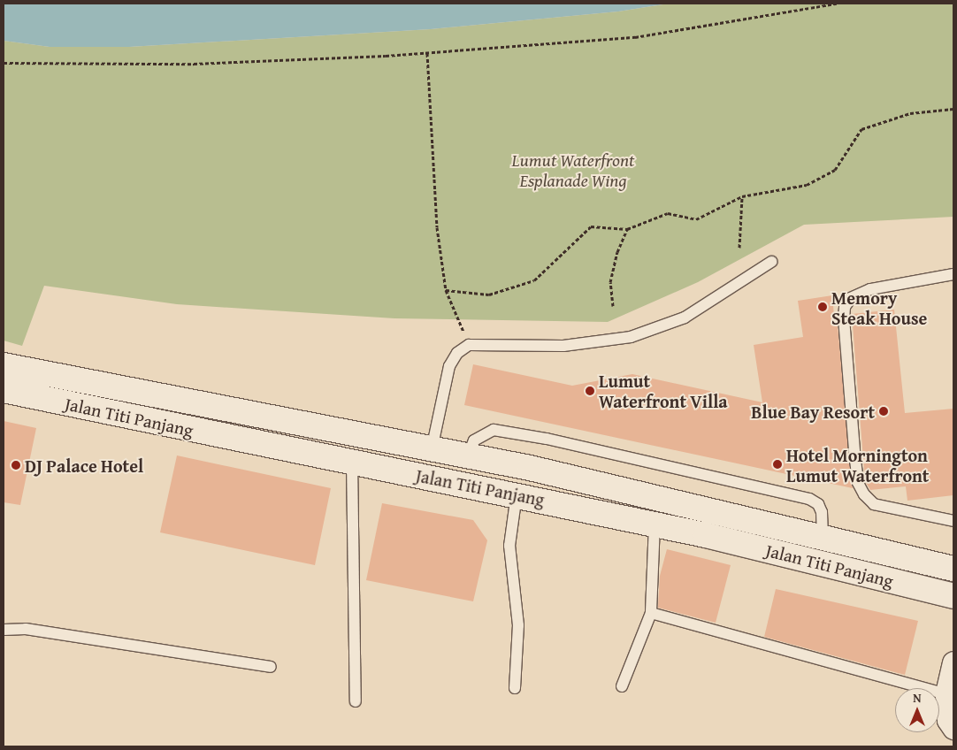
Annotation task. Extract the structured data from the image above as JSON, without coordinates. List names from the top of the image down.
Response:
{
  "streets": {
    "street": ["Jalan Titi Panjang"]
  },
  "parks": ["Lumut Waterfront Esplanade Wing"],
  "places": [
    "Memory Steak House",
    "Lumut Waterfront Villa",
    "Blue Bay Resort",
    "Hotel Mornington Lumut Waterfront",
    "DJ Palace Hotel"
  ],
  "north": "top"
}
